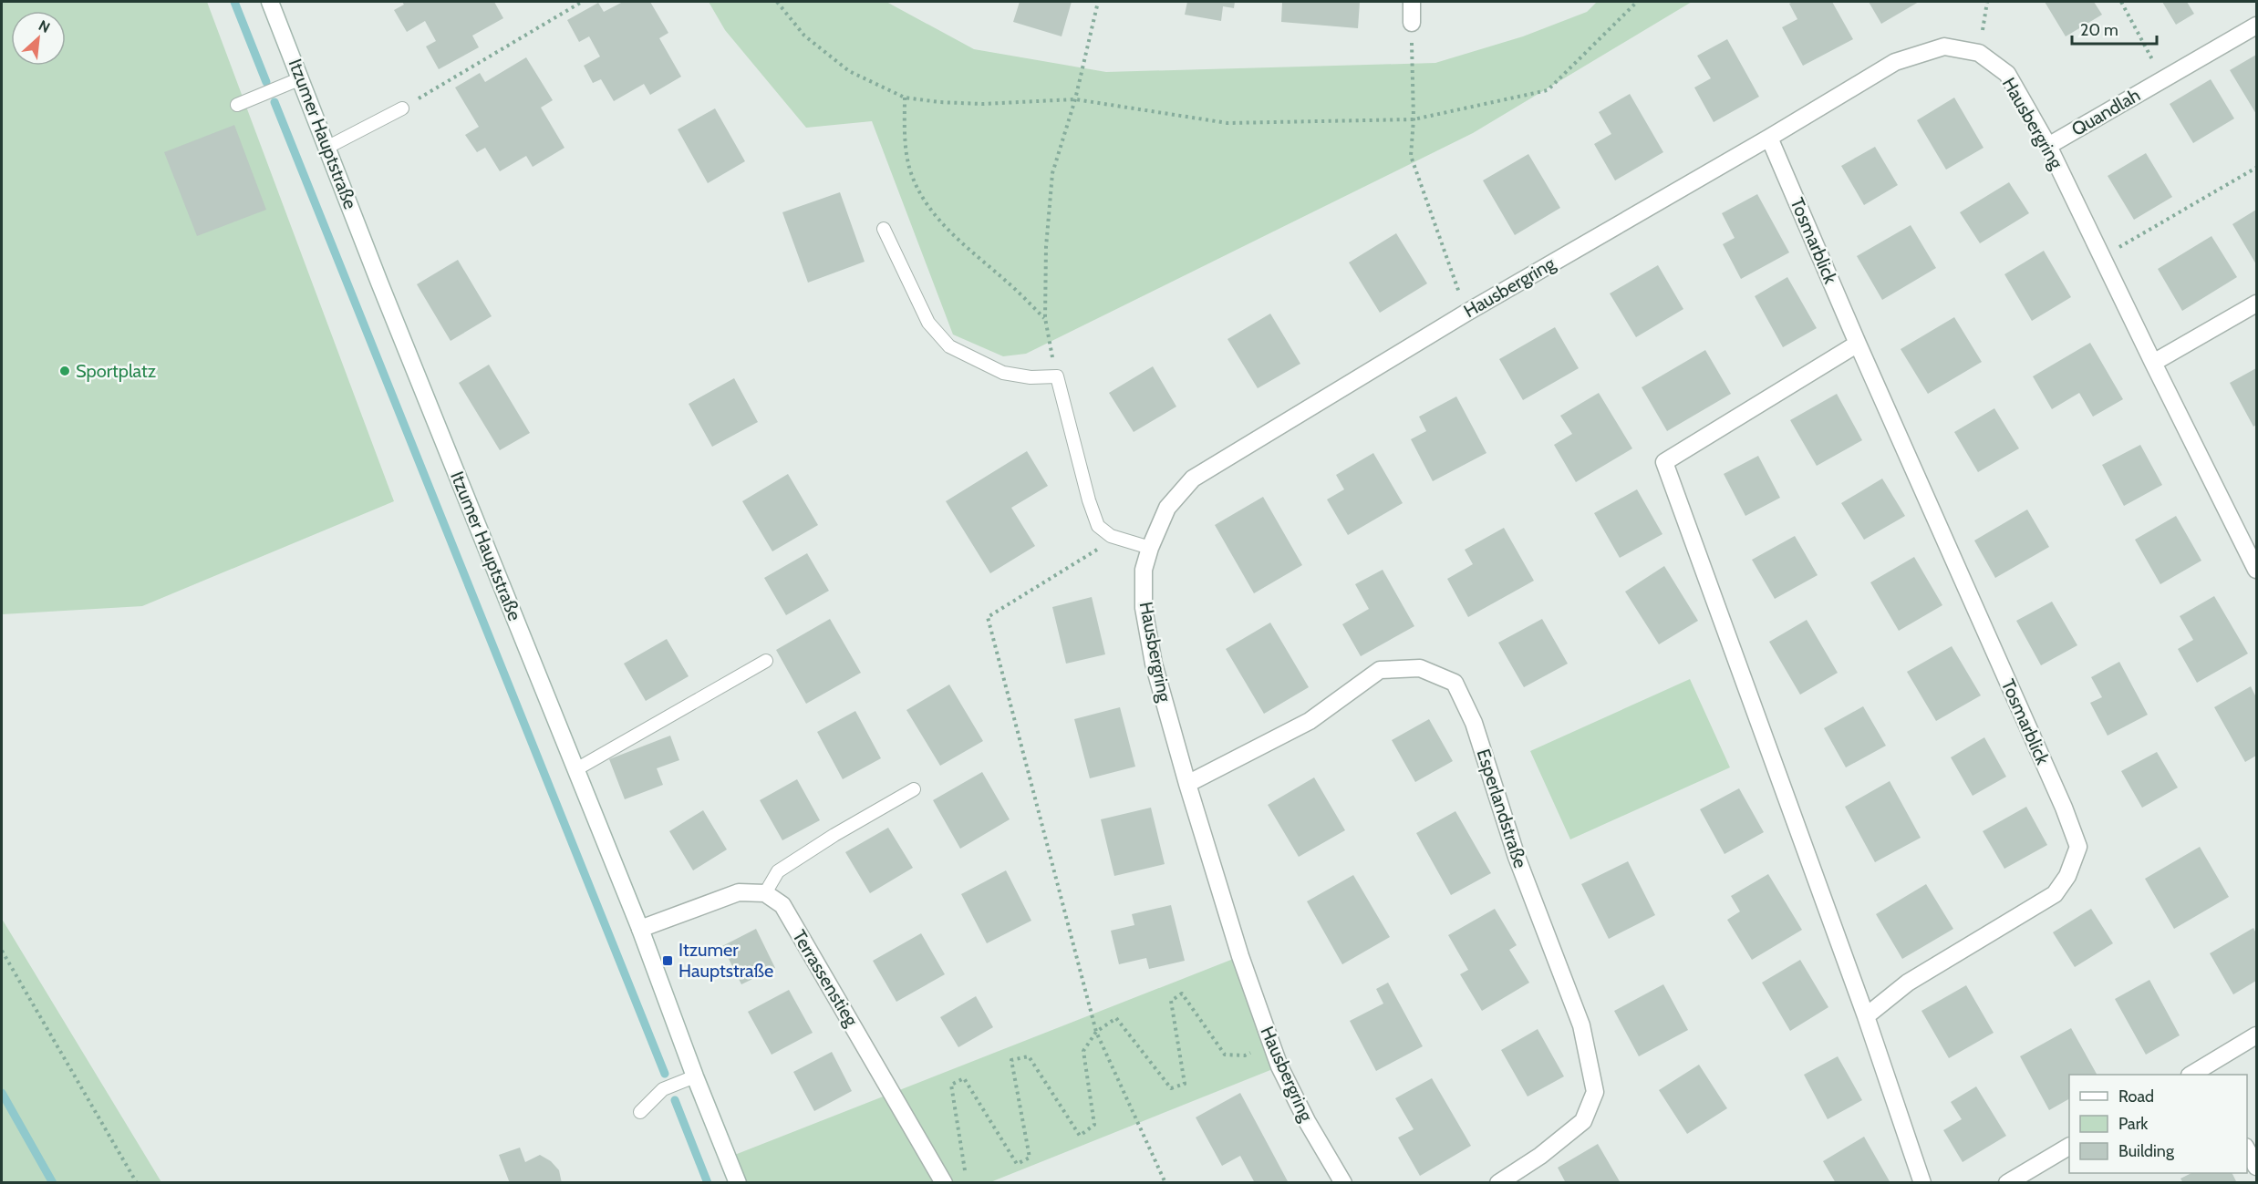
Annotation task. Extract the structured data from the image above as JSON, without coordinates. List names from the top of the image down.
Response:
{
  "streets": {
    "street": [
      "Quandlah",
      "Hausbergring",
      "Itzumer Hauptstraße",
      "Tosmarblick",
      "Esperlandstraße",
      "Terrassenstieg"
    ]
  },
  "crossings": [
    ["Quandlah", "Hausbergring"],
    ["Hausbergring", "Tosmarblick"],
    ["Hausbergring", "Esperlandstraße"]
  ],
  "places": {
    "other": ["Sportplatz"],
    "transit": ["Itzumer Hauptstraße"]
  },
  "legend": ["Road", "Park", "Building"],
  "scale_bar": "20 m",
  "north": "top right"
}
